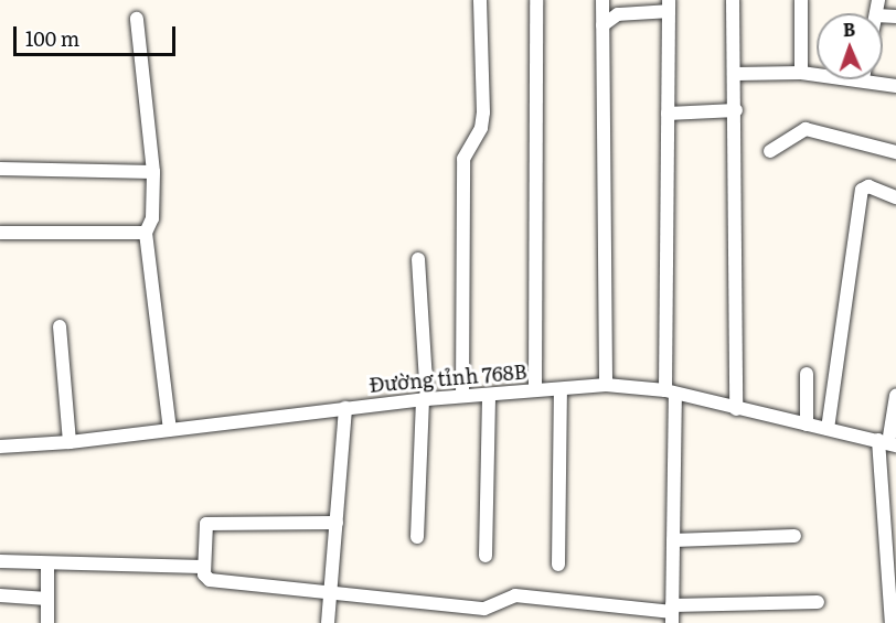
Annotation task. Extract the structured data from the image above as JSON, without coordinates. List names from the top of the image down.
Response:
{
  "streets": {
    "street": ["Đường tỉnh 768B"]
  },
  "scale_bar": "100 m",
  "north": "top"
}
